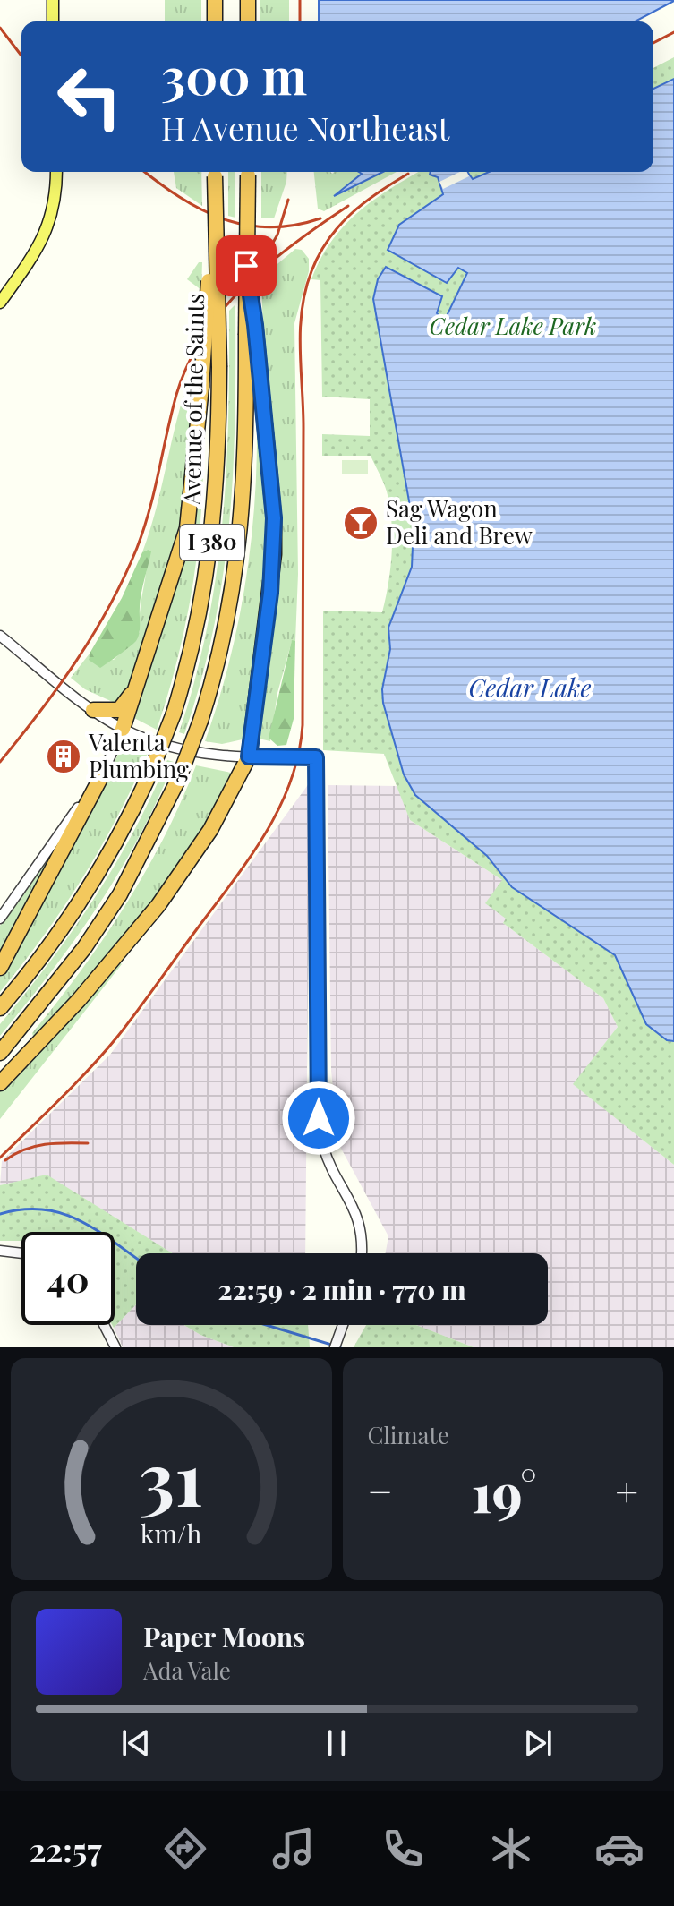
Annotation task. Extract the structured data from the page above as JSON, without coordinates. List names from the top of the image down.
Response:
{
  "streets": {
    "highway": ["Avenue of the Saints", "I 380"]
  },
  "water": ["Cedar Lake"],
  "parks": ["Cedar Lake Park"],
  "places": {
    "bar": ["Sag Wagon Deli and Brew"],
    "building": ["Valenta Plumbing"]
  },
  "page": {
    "turn": ["300 m", "H Avenue Northeast"],
    "limit": "40",
    "trip": "22:59 · 2 min · 770 m",
    "tile": "Climate",
    "heat": ["−", "19°", "+"],
    "song": ["Paper Moons", "Ada Vale"],
    "tabs": "22:57",
    "gauge": ["31", "km/h"]
  }
}
